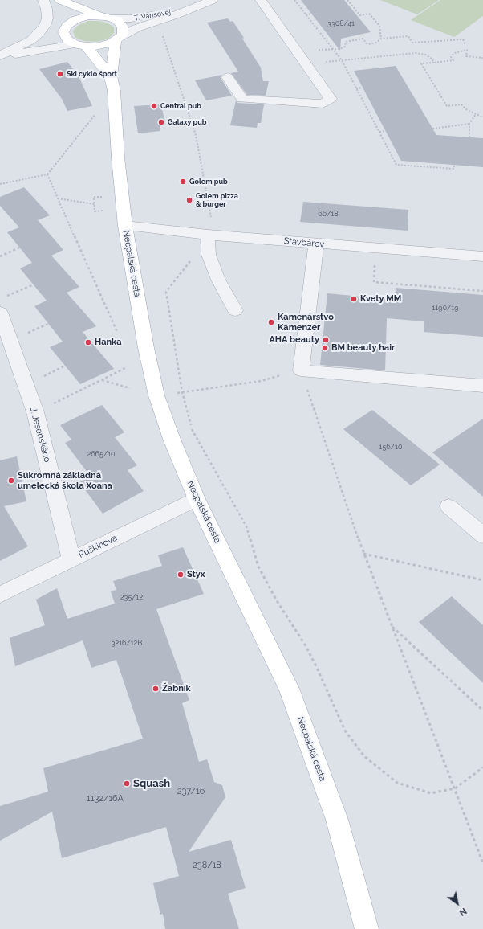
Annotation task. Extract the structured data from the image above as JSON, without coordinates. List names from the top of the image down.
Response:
{
  "streets": {
    "main road": ["Necpalská cesta"],
    "street": [
      "T. Vansovej",
      "Stavbárov",
      "J. Jesenského",
      "Puškinova"
    ]
  },
  "crossings": [
    ["T. Vansovej", "Necpalská cesta"],
    ["Stavbárov", "Necpalská cesta"],
    ["Necpalská cesta", "Puškinova"],
    ["J. Jesenského", "Puškinova"]
  ],
  "places": [
    "Ski cyklo šport",
    "Central pub",
    "Galaxy pub",
    "Golem pub",
    "Golem pizza & burger",
    "Kvety MM",
    "Kamenárstvo Kamenzer",
    "AHA beauty",
    "Hanka",
    "BM beauty hair",
    "Súkromná základná umelecká škola Xoana",
    "Styx",
    "Žabník",
    "Squash"
  ],
  "house_numbers": [
    "3308/41",
    "66/18",
    "1190/19",
    "156/10",
    "2665/10",
    "235/12",
    "3216/12B",
    "237/16",
    "1132/16A",
    "238/18"
  ],
  "north": "bottom right"
}
